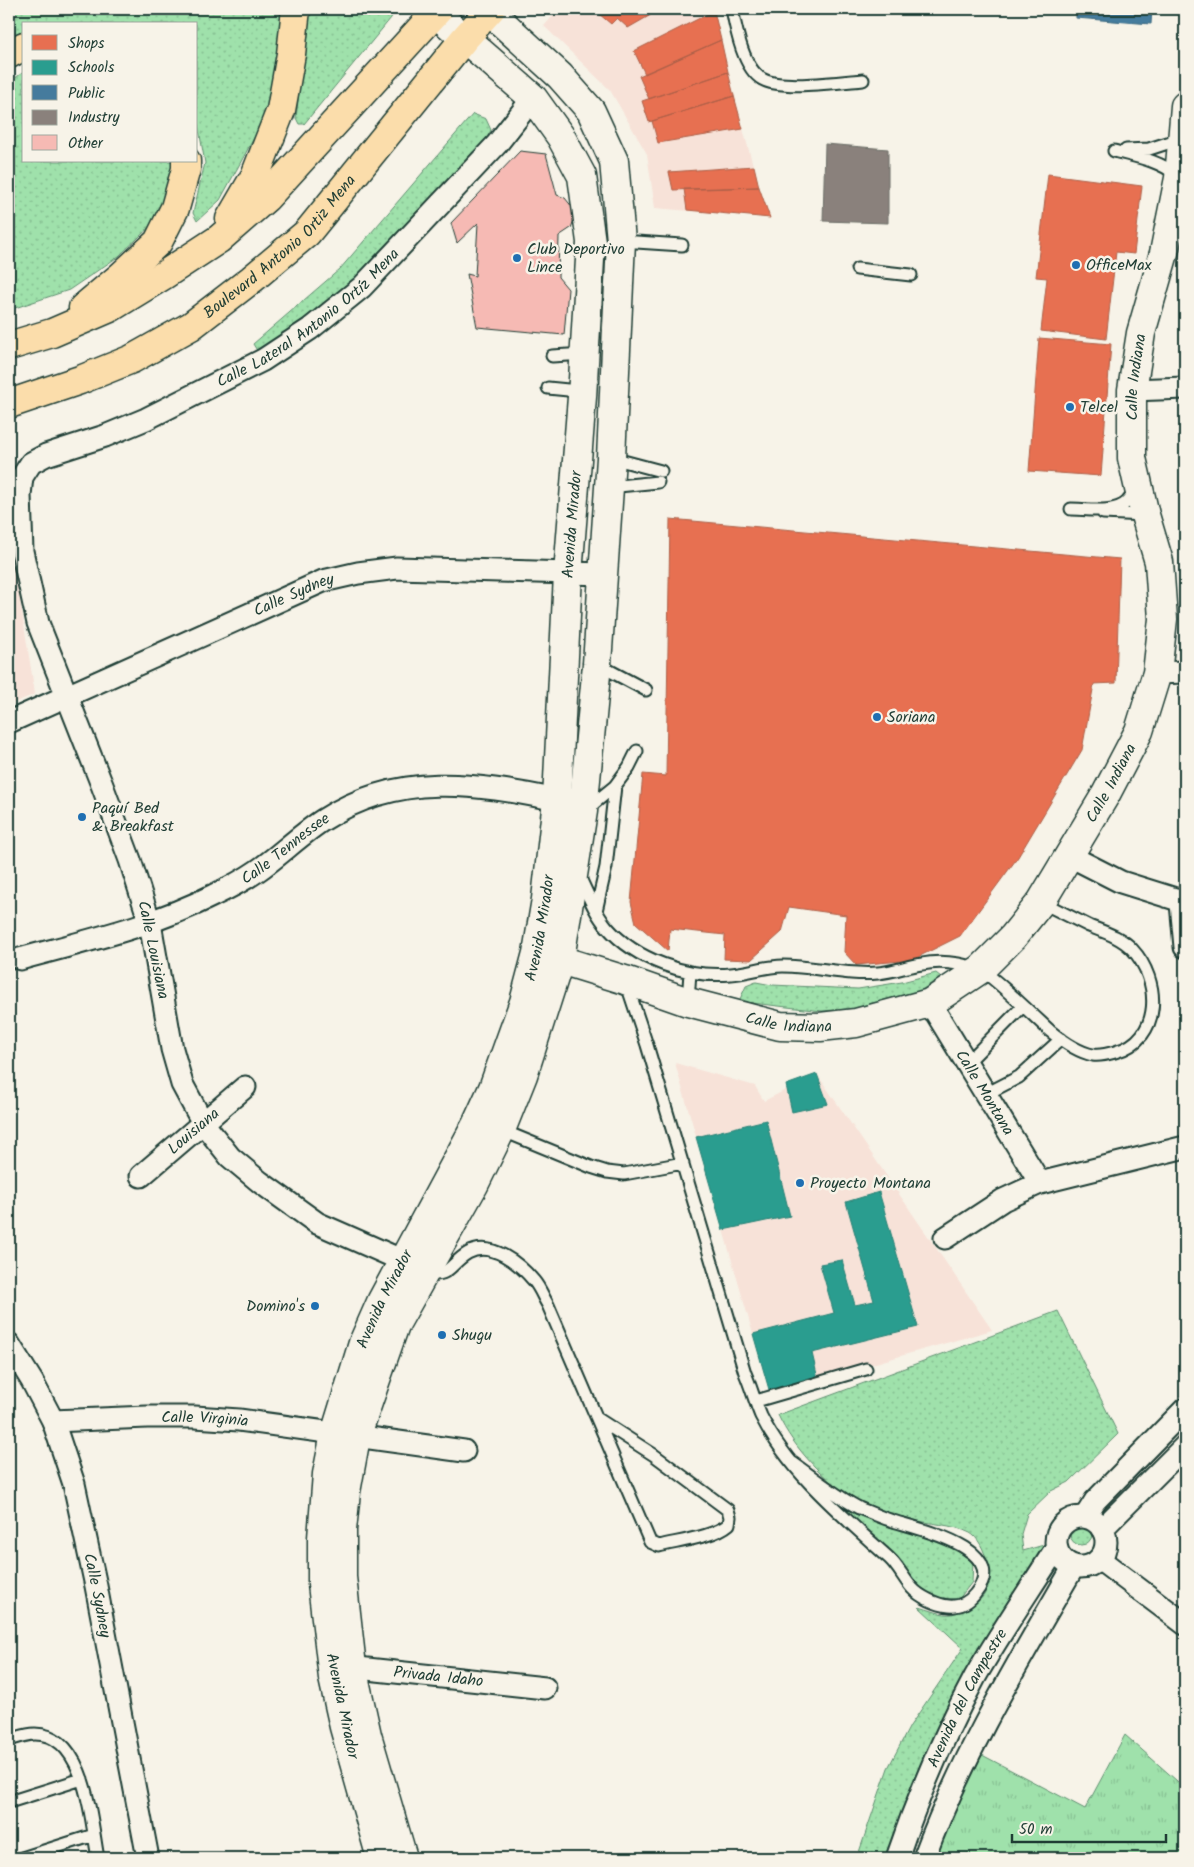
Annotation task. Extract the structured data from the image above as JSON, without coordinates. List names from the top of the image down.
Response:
{
  "streets": {
    "main road": ["Boulevard Antonio Ortiz Mena", "Calle Indiana", "Avenida Mirador"],
    "street": [
      "Calle Lateral Antonio Ortíz Mena",
      "Calle Sydney",
      "Calle Tennessee",
      "Calle Louisiana",
      "Calle Montana",
      "Louisiana",
      "Calle Virginia",
      "Privada Idaho",
      "Avenida del Campestre"
    ]
  },
  "crossings": [
    ["Boulevard Antonio Ortiz Mena", "Avenida Mirador"],
    ["Calle Lateral Antonio Ortíz Mena", "Avenida Mirador"],
    ["Calle Lateral Antonio Ortíz Mena", "Calle Louisiana"],
    ["Calle Indiana", "Avenida Mirador"],
    ["Calle Indiana", "Calle Montana"],
    ["Avenida Mirador", "Calle Sydney"],
    ["Avenida Mirador", "Calle Tennessee"],
    ["Avenida Mirador", "Calle Louisiana"],
    ["Avenida Mirador", "Calle Virginia"],
    ["Avenida Mirador", "Privada Idaho"],
    ["Calle Sydney", "Calle Louisiana"],
    ["Calle Sydney", "Calle Virginia"],
    ["Calle Tennessee", "Calle Louisiana"],
    ["Calle Louisiana", "Louisiana"]
  ],
  "places": [
    "Club Deportivo Lince",
    "OfficeMax",
    "Telcel",
    "Soriana",
    "Paquí Bed & Breakfast",
    "Proyecto Montana",
    "Domino's",
    "Shugu"
  ],
  "legend": [
    "Shops",
    "Schools",
    "Public",
    "Industry",
    "Other"
  ],
  "scale_bar": "50 m"
}
